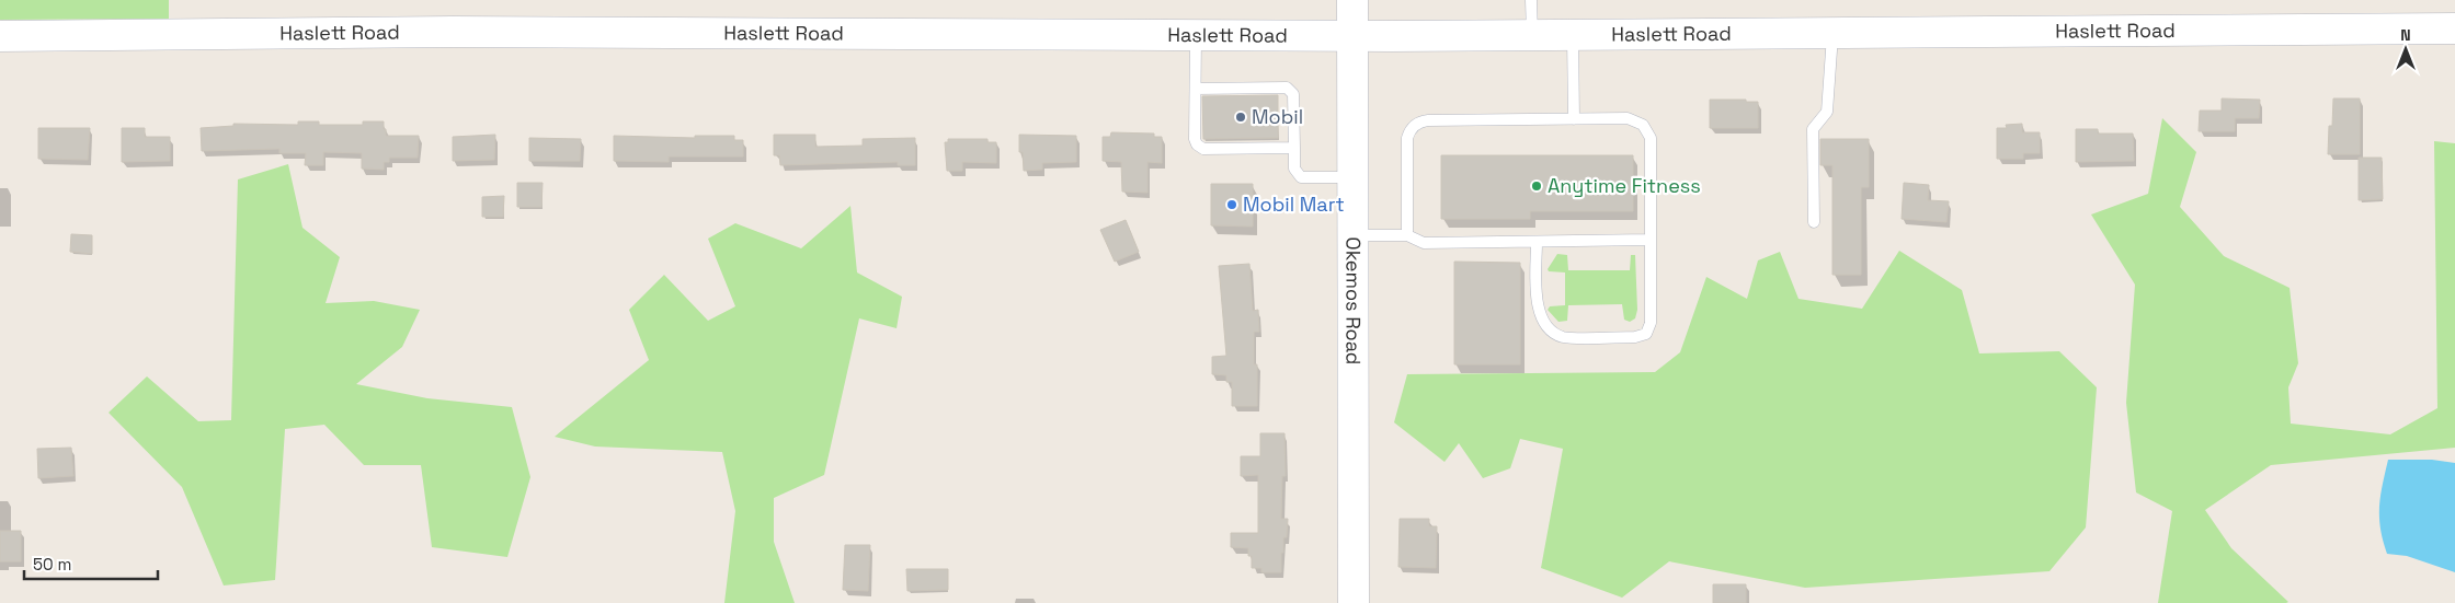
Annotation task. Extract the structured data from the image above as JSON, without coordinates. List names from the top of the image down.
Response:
{
  "streets": {
    "main road": ["Haslett Road", "Okemos Road"]
  },
  "crossings": [
    ["Haslett Road", "Okemos Road"]
  ],
  "places": ["Mobil", "Anytime Fitness", "Mobil Mart"],
  "scale_bar": "50 m",
  "north": "top"
}
